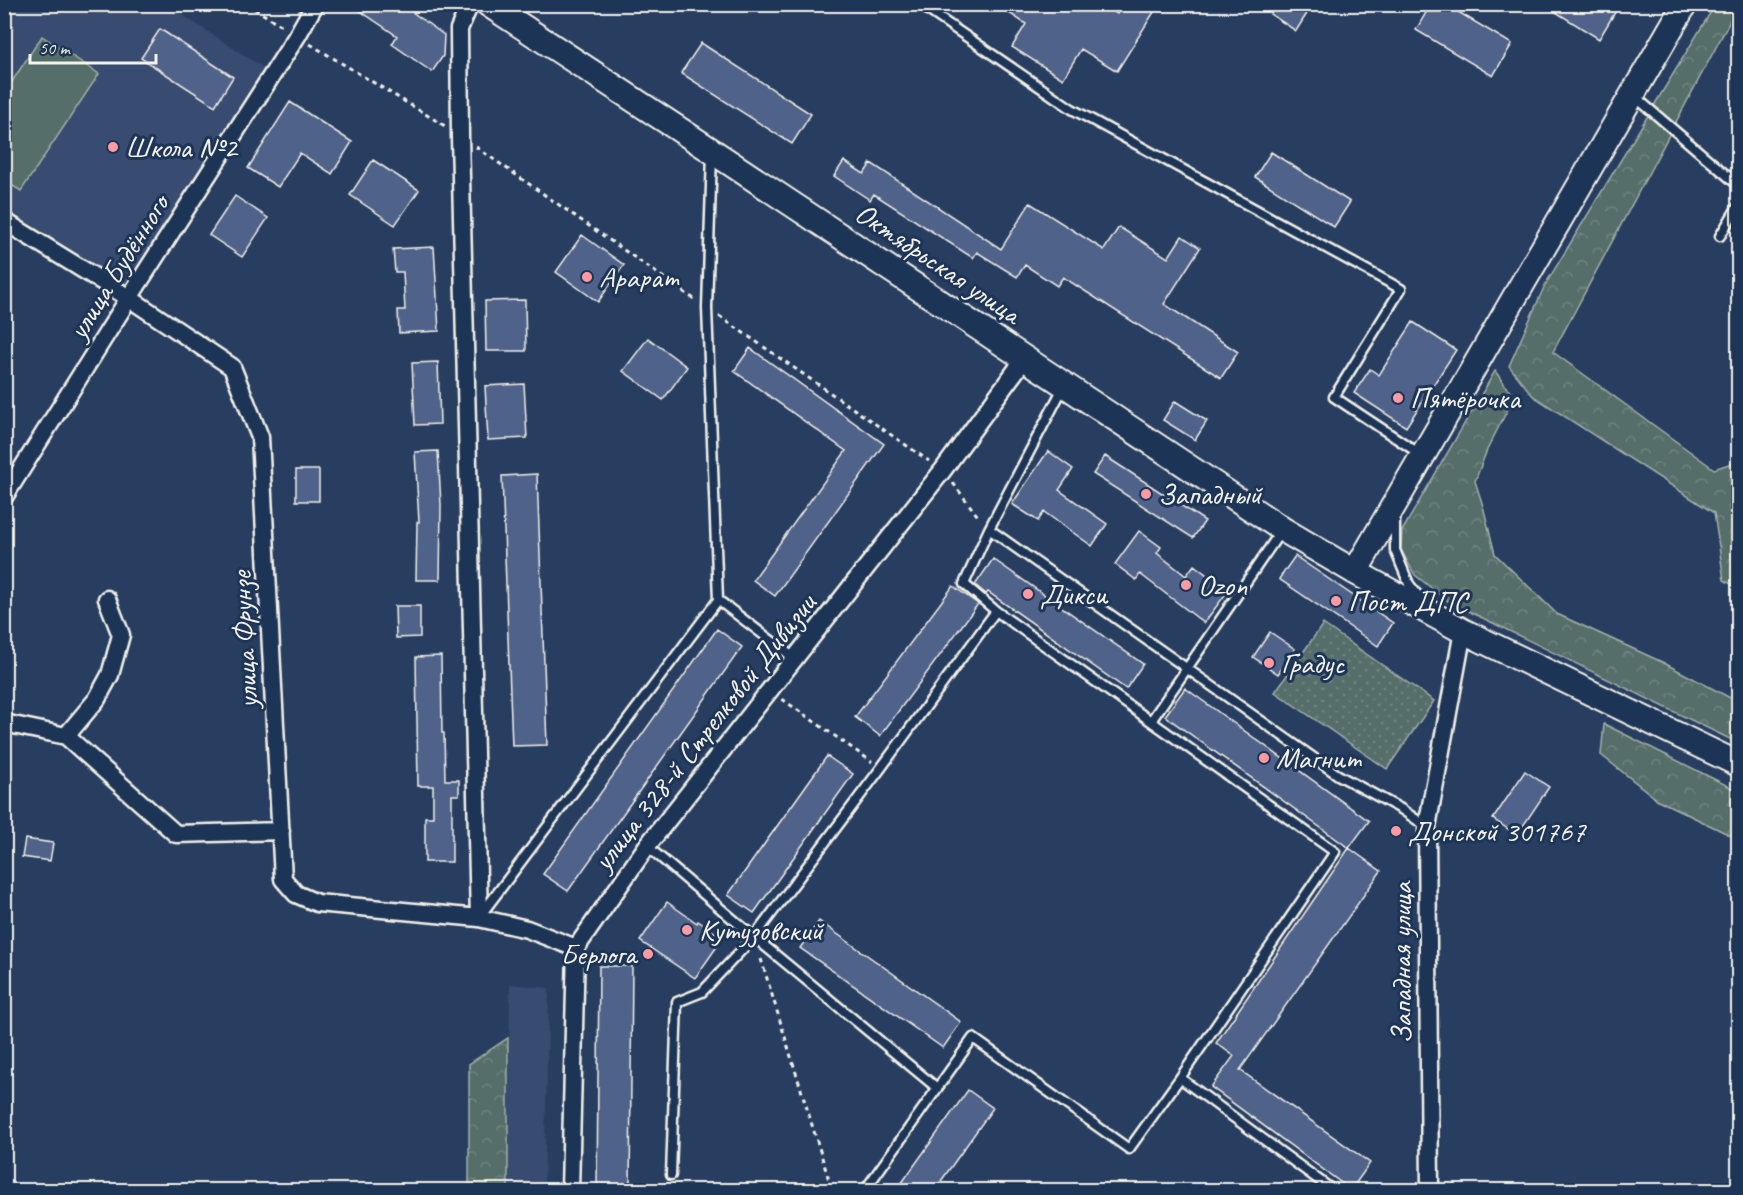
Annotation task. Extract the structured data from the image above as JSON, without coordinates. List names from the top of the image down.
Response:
{
  "streets": {
    "main road": ["Октябрьская улица"],
    "street": [
      "улица Будённого",
      "улица Фрунзе",
      "улица 328-й Стрелковой Дивизии",
      "Западная улица"
    ]
  },
  "crossings": [
    ["Октябрьская улица", "улица 328-й Стрелковой Дивизии"],
    ["Октябрьская улица", "Западная улица"],
    ["улица Будённого", "улица Фрунзе"],
    ["улица Фрунзе", "улица 328-й Стрелковой Дивизии"]
  ],
  "places": [
    "Школа №2",
    "Арарат",
    "Пятёрочка",
    "Западный",
    "Ozon",
    "Дикси",
    "Пост ДПС",
    "Градус",
    "Магнит",
    "Донской 301767",
    "Кутузовский",
    "Берлога"
  ],
  "scale_bar": "50 m"
}
